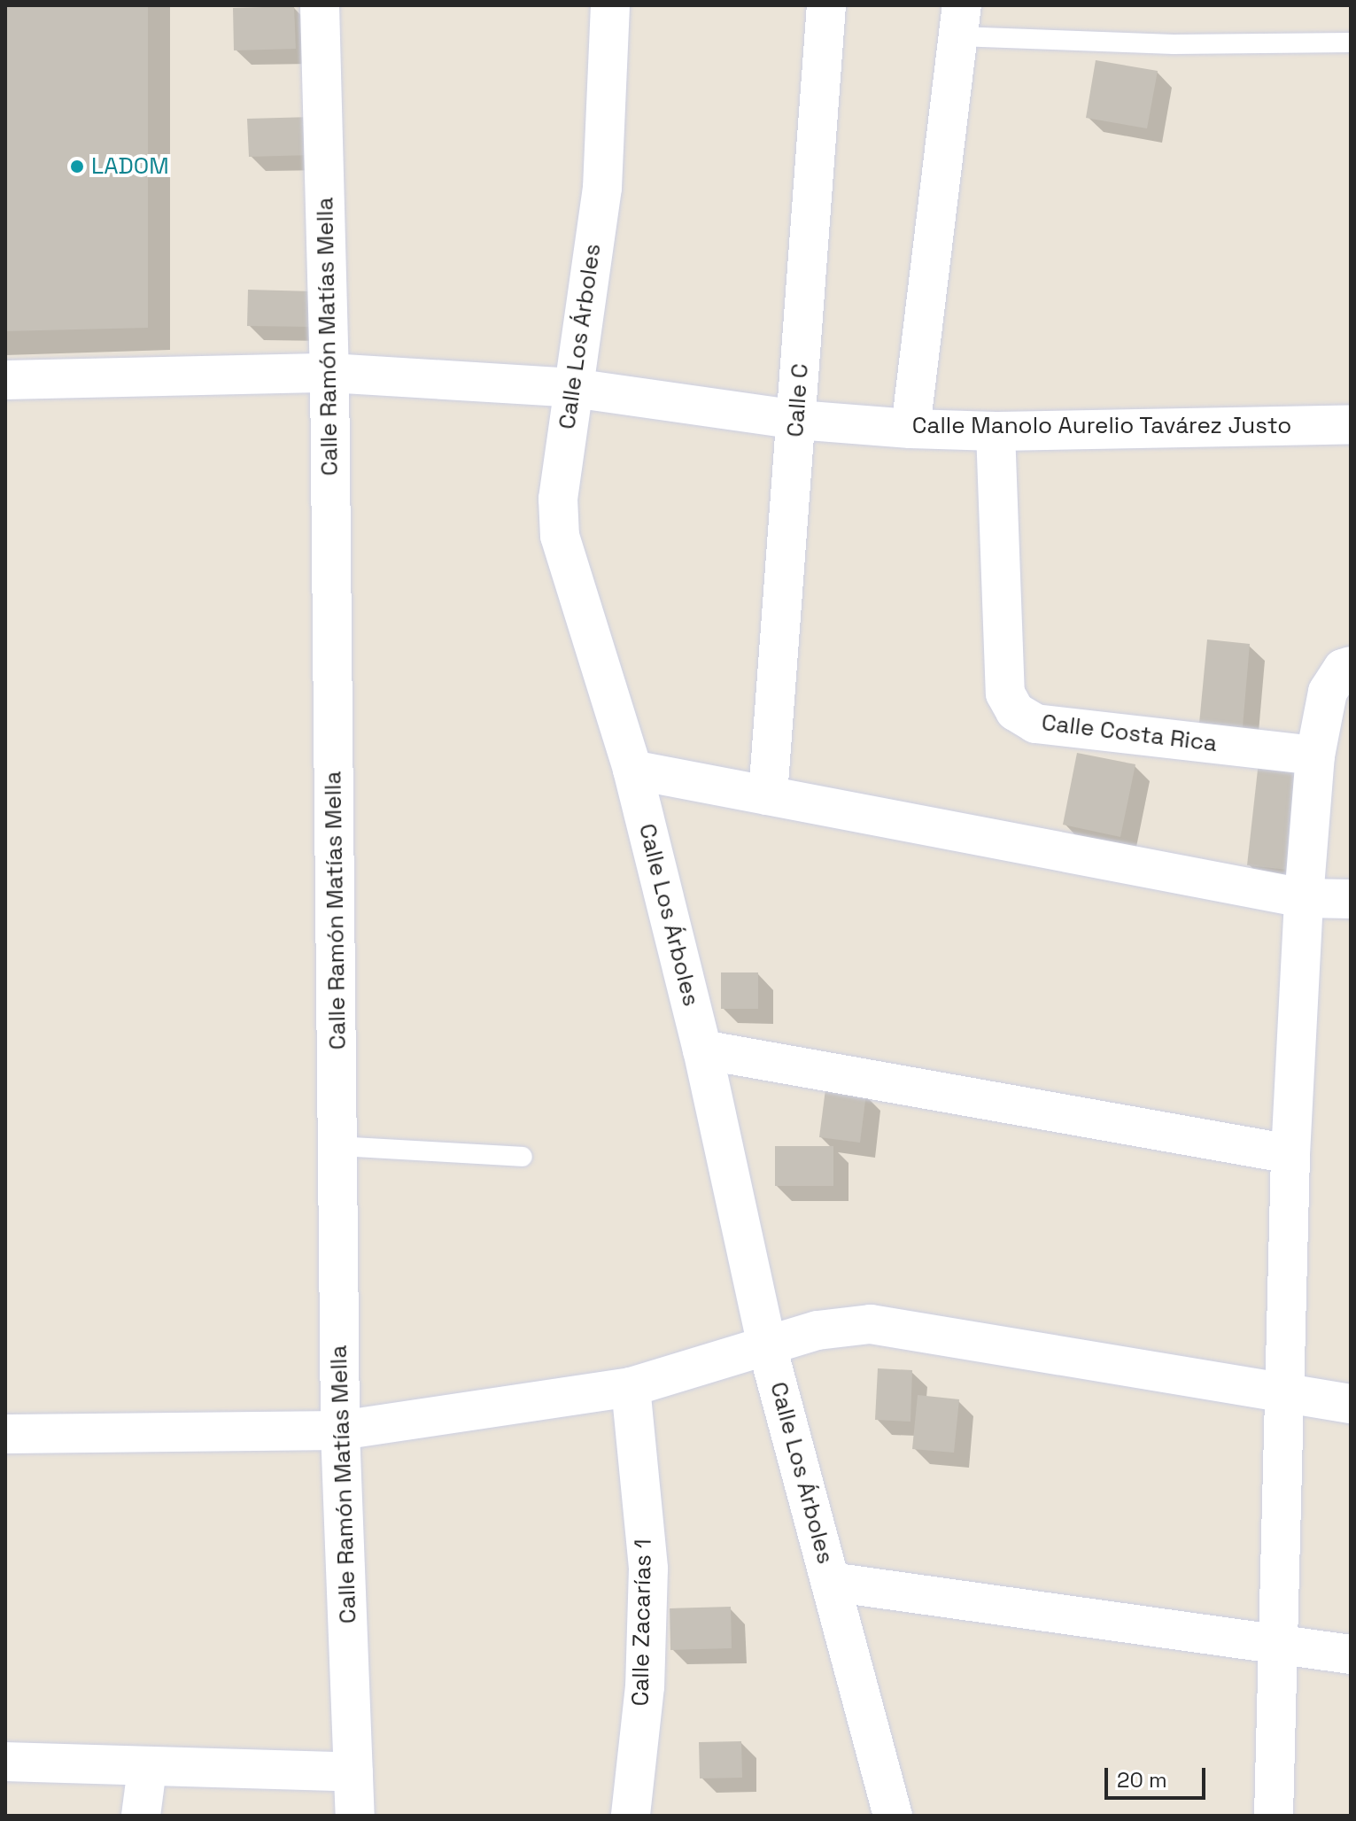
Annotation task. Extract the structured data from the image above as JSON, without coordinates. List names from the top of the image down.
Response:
{
  "streets": {
    "street": [
      "Calle Ramón Matías Mella",
      "Calle Los Árboles",
      "Calle C",
      "Calle Manolo Aurelio Tavárez Justo",
      "Calle Costa Rica",
      "Calle Zacarías 1"
    ]
  },
  "crossings": [
    ["Calle Ramón Matías Mella", "Calle Manolo Aurelio Tavárez Justo"],
    ["Calle Los Árboles", "Calle Manolo Aurelio Tavárez Justo"],
    ["Calle C", "Calle Manolo Aurelio Tavárez Justo"],
    ["Calle Manolo Aurelio Tavárez Justo", "Calle Costa Rica"]
  ],
  "places": ["LADOM"],
  "scale_bar": "20 m"
}
